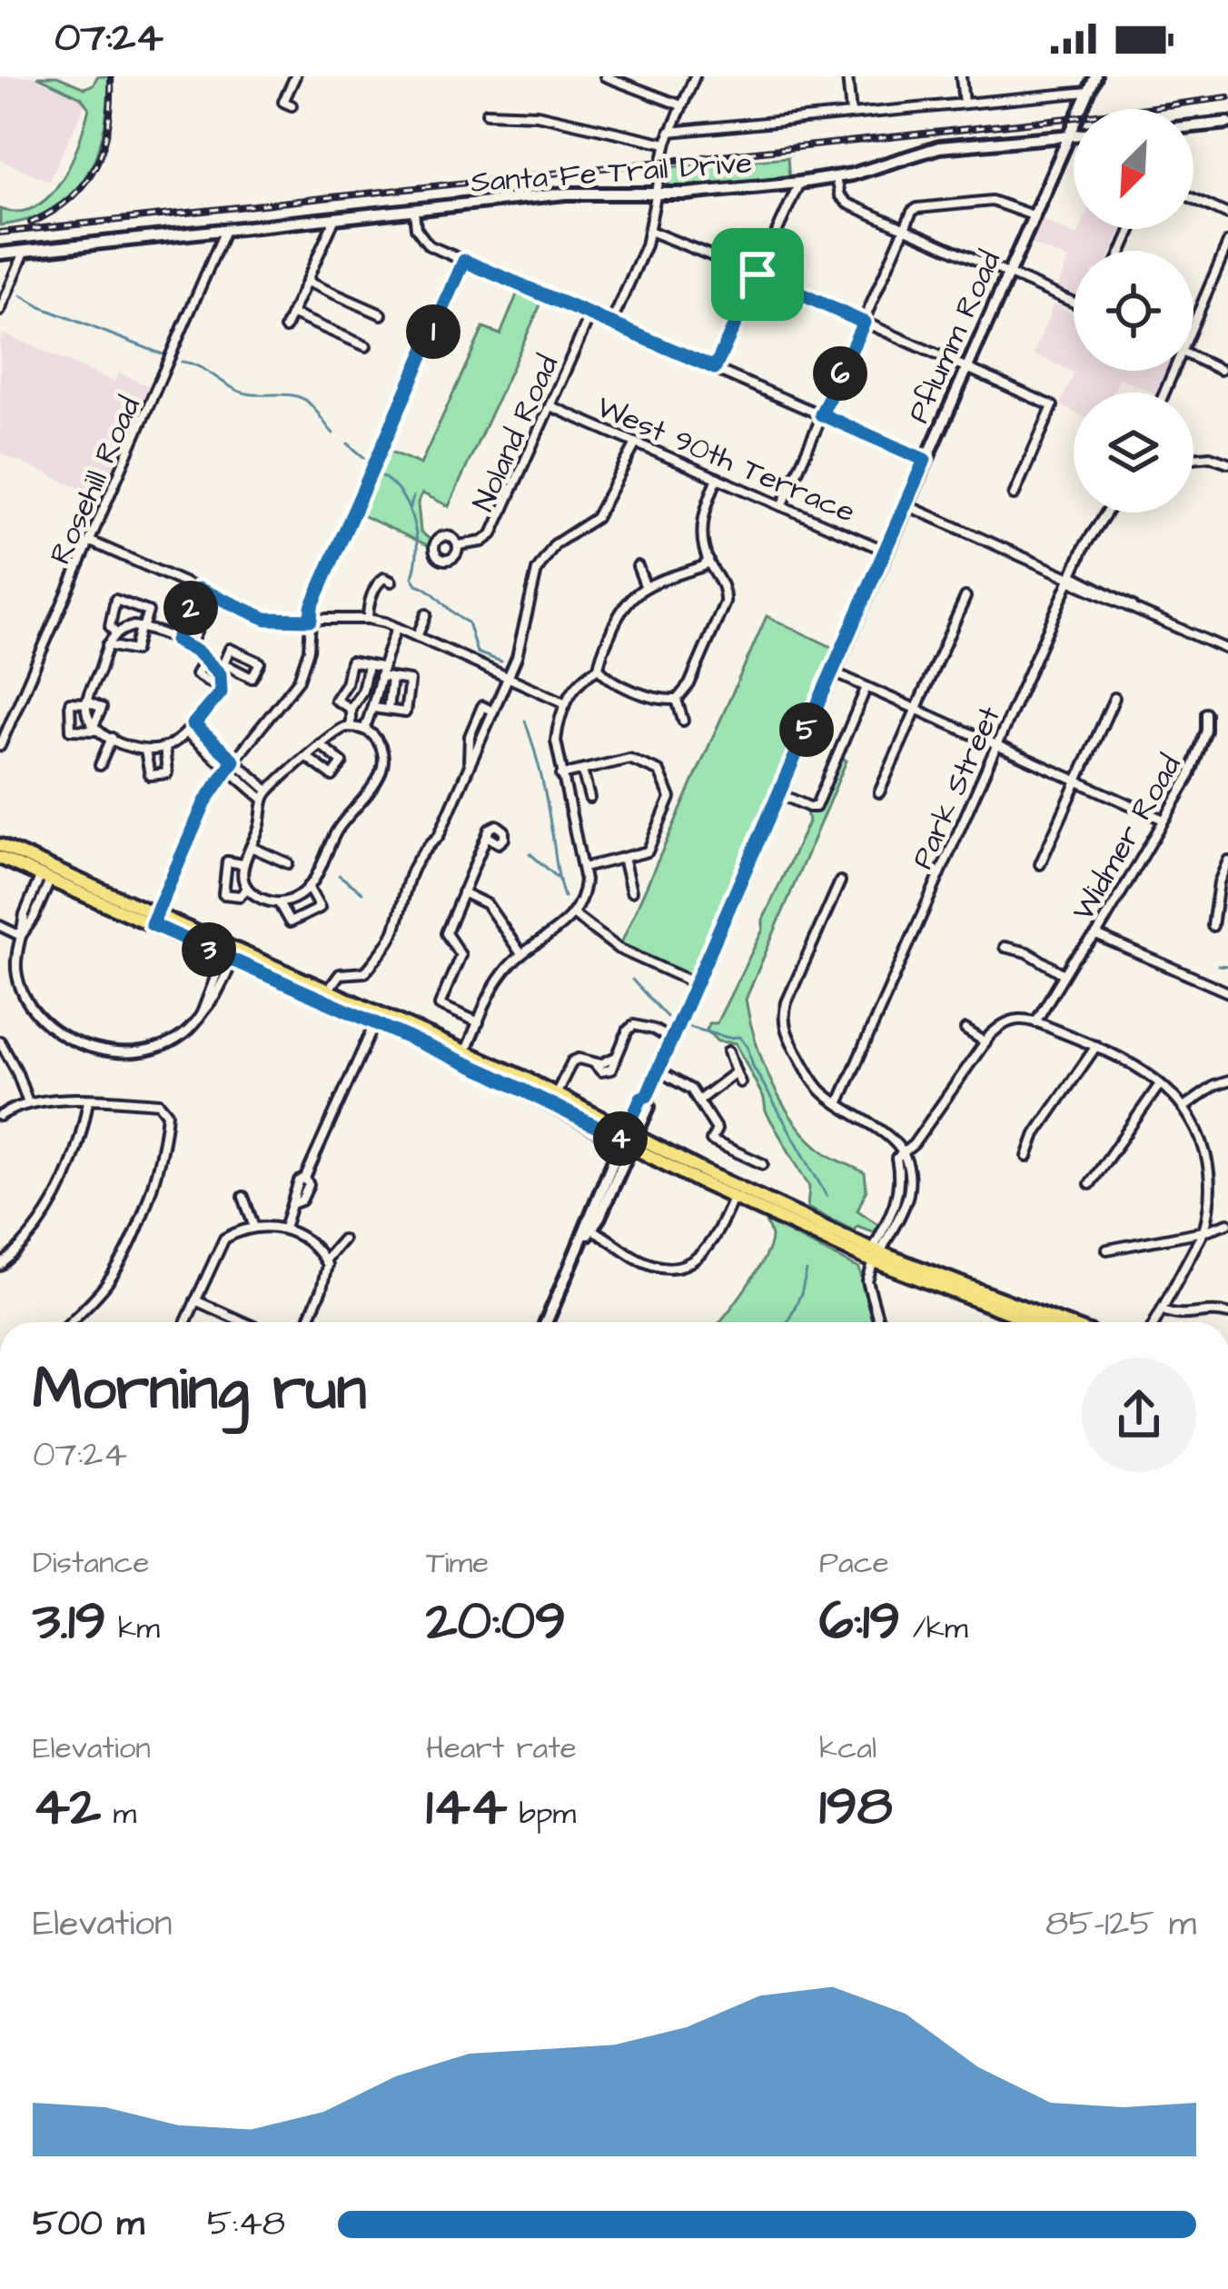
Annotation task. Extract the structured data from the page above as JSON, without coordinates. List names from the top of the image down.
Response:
{
  "streets": {
    "main road": ["Santa Fe Trail Drive", "Pflumm Road"],
    "street": [
      "Noland Road",
      "West 90th Terrace",
      "Rosehill Road",
      "Park Street",
      "Widmer Road"
    ]
  },
  "crossings": [
    ["Santa Fe Trail Drive", "Pflumm Road"],
    ["Santa Fe Trail Drive", "Rosehill Road"],
    ["Pflumm Road", "West 90th Terrace"],
    ["Noland Road", "West 90th Terrace"]
  ],
  "north": "bottom left",
  "page": {
    "status": "07:24",
    "pins": [
      "1",
      "6",
      "2",
      "5",
      "3",
      "4"
    ],
    "heading": ["Morning run", "07:24"],
    "stats": [
      ["Distance", "3.19 km"],
      ["Time", "20:09"],
      ["Pace", "6:19 /km"],
      ["Elevation", "42 m"],
      ["Heart rate", "144 bpm"],
      ["kcal", "198"]
    ],
    "chart": ["Elevation", "85–125 m"],
    "list": [
      {
        "name": "500 m",
        "note": "5:48"
      }
    ]
  }
}
